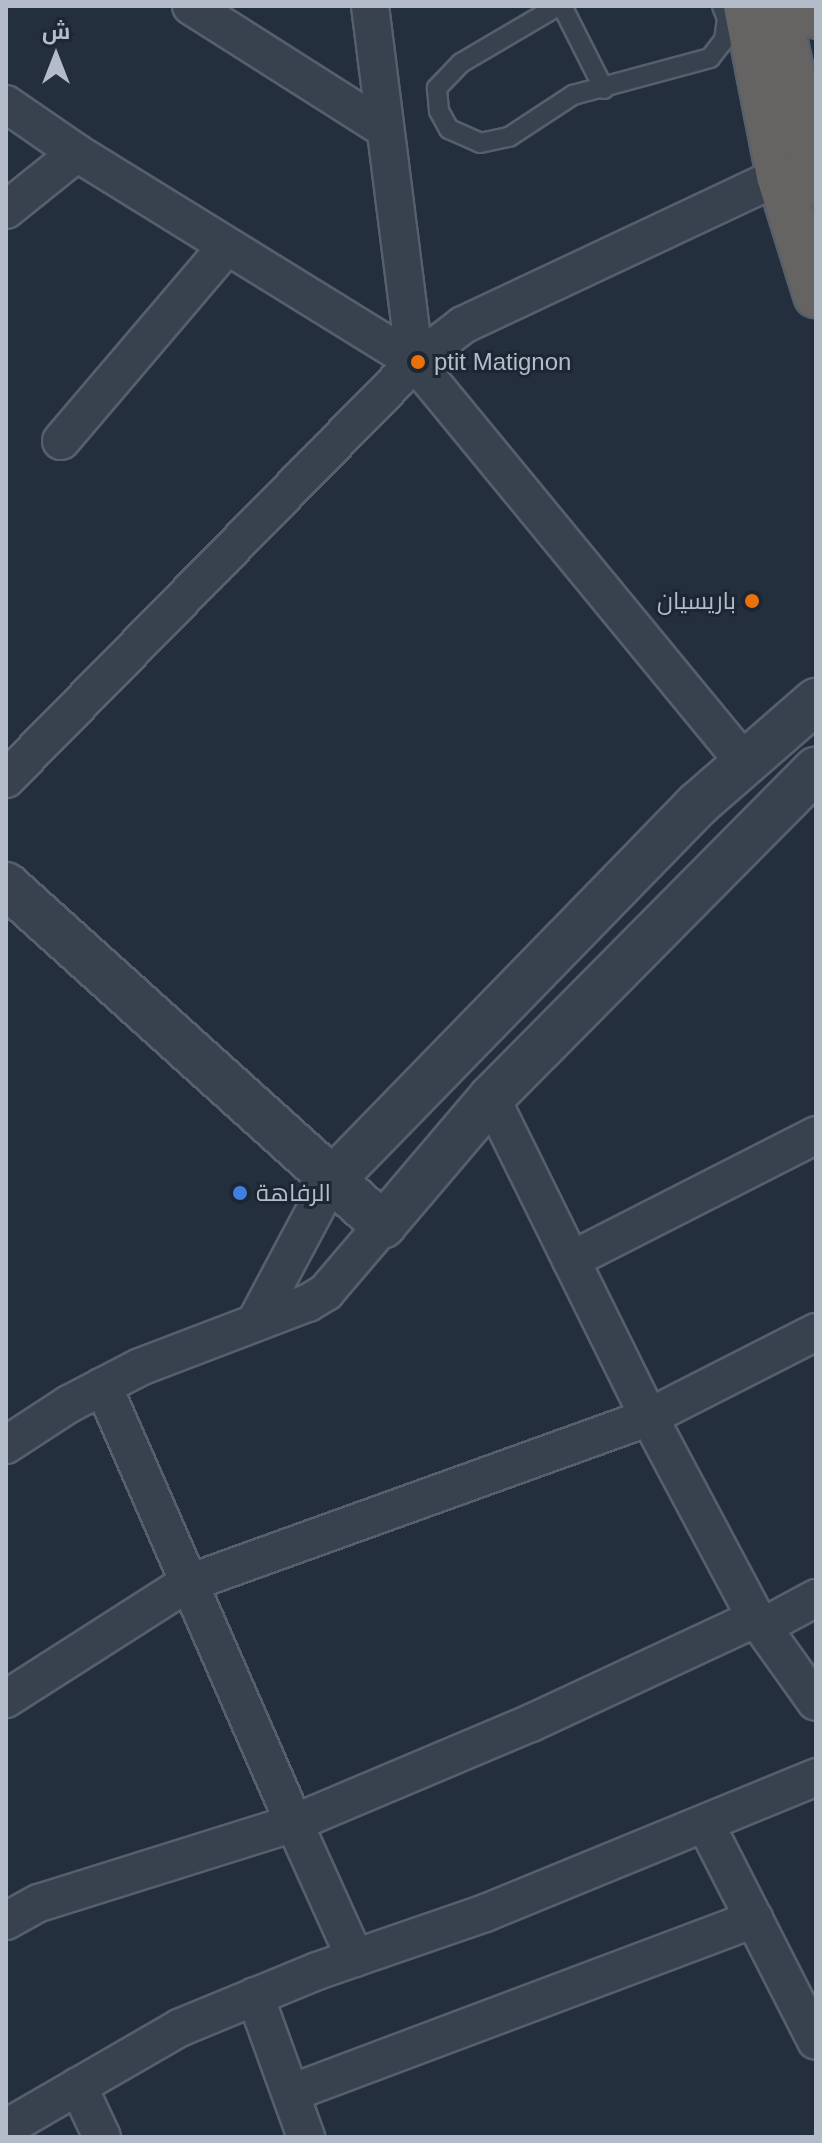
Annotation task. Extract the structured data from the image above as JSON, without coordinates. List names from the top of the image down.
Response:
{
  "places": ["ptit Matignon", "باريسيان", "الرفاهة"],
  "north": "top"
}
